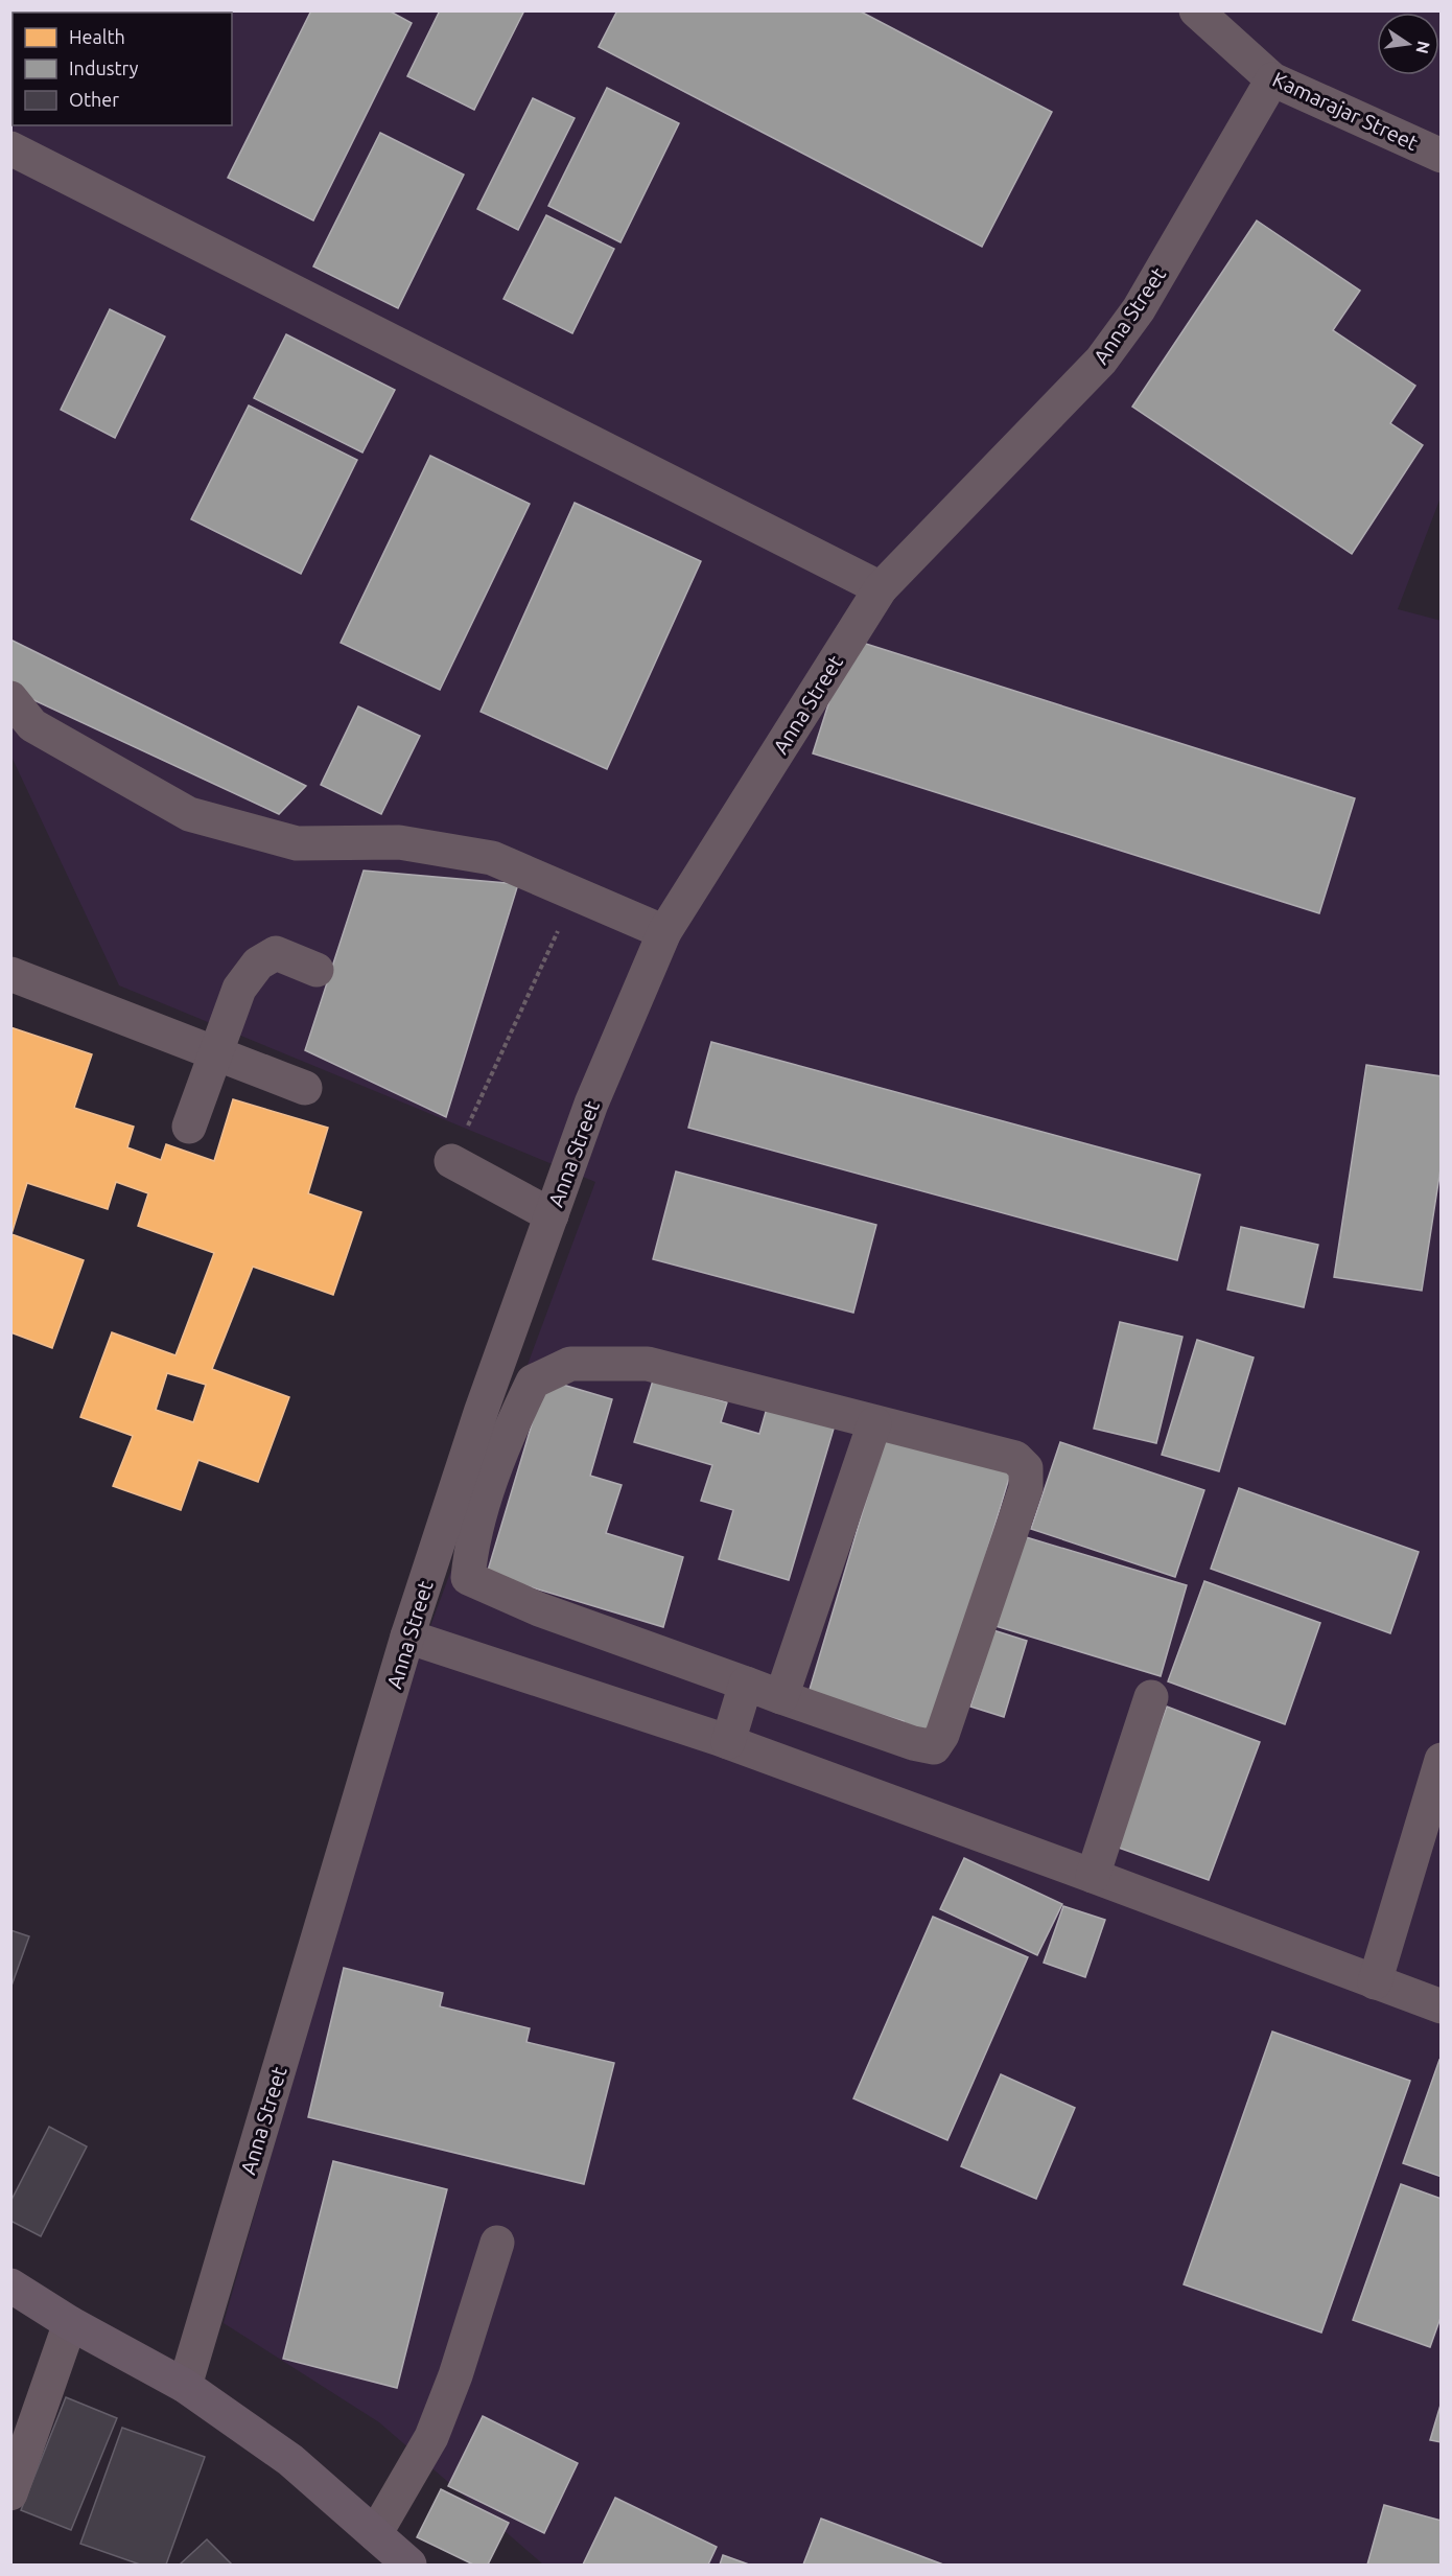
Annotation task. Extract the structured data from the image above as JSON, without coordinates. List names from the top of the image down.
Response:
{
  "streets": {
    "street": ["Kamarajar Street", "Anna Street"]
  },
  "crossings": [
    ["Kamarajar Street", "Anna Street"]
  ],
  "legend": ["Health", "Industry", "Other"],
  "north": "right"
}
